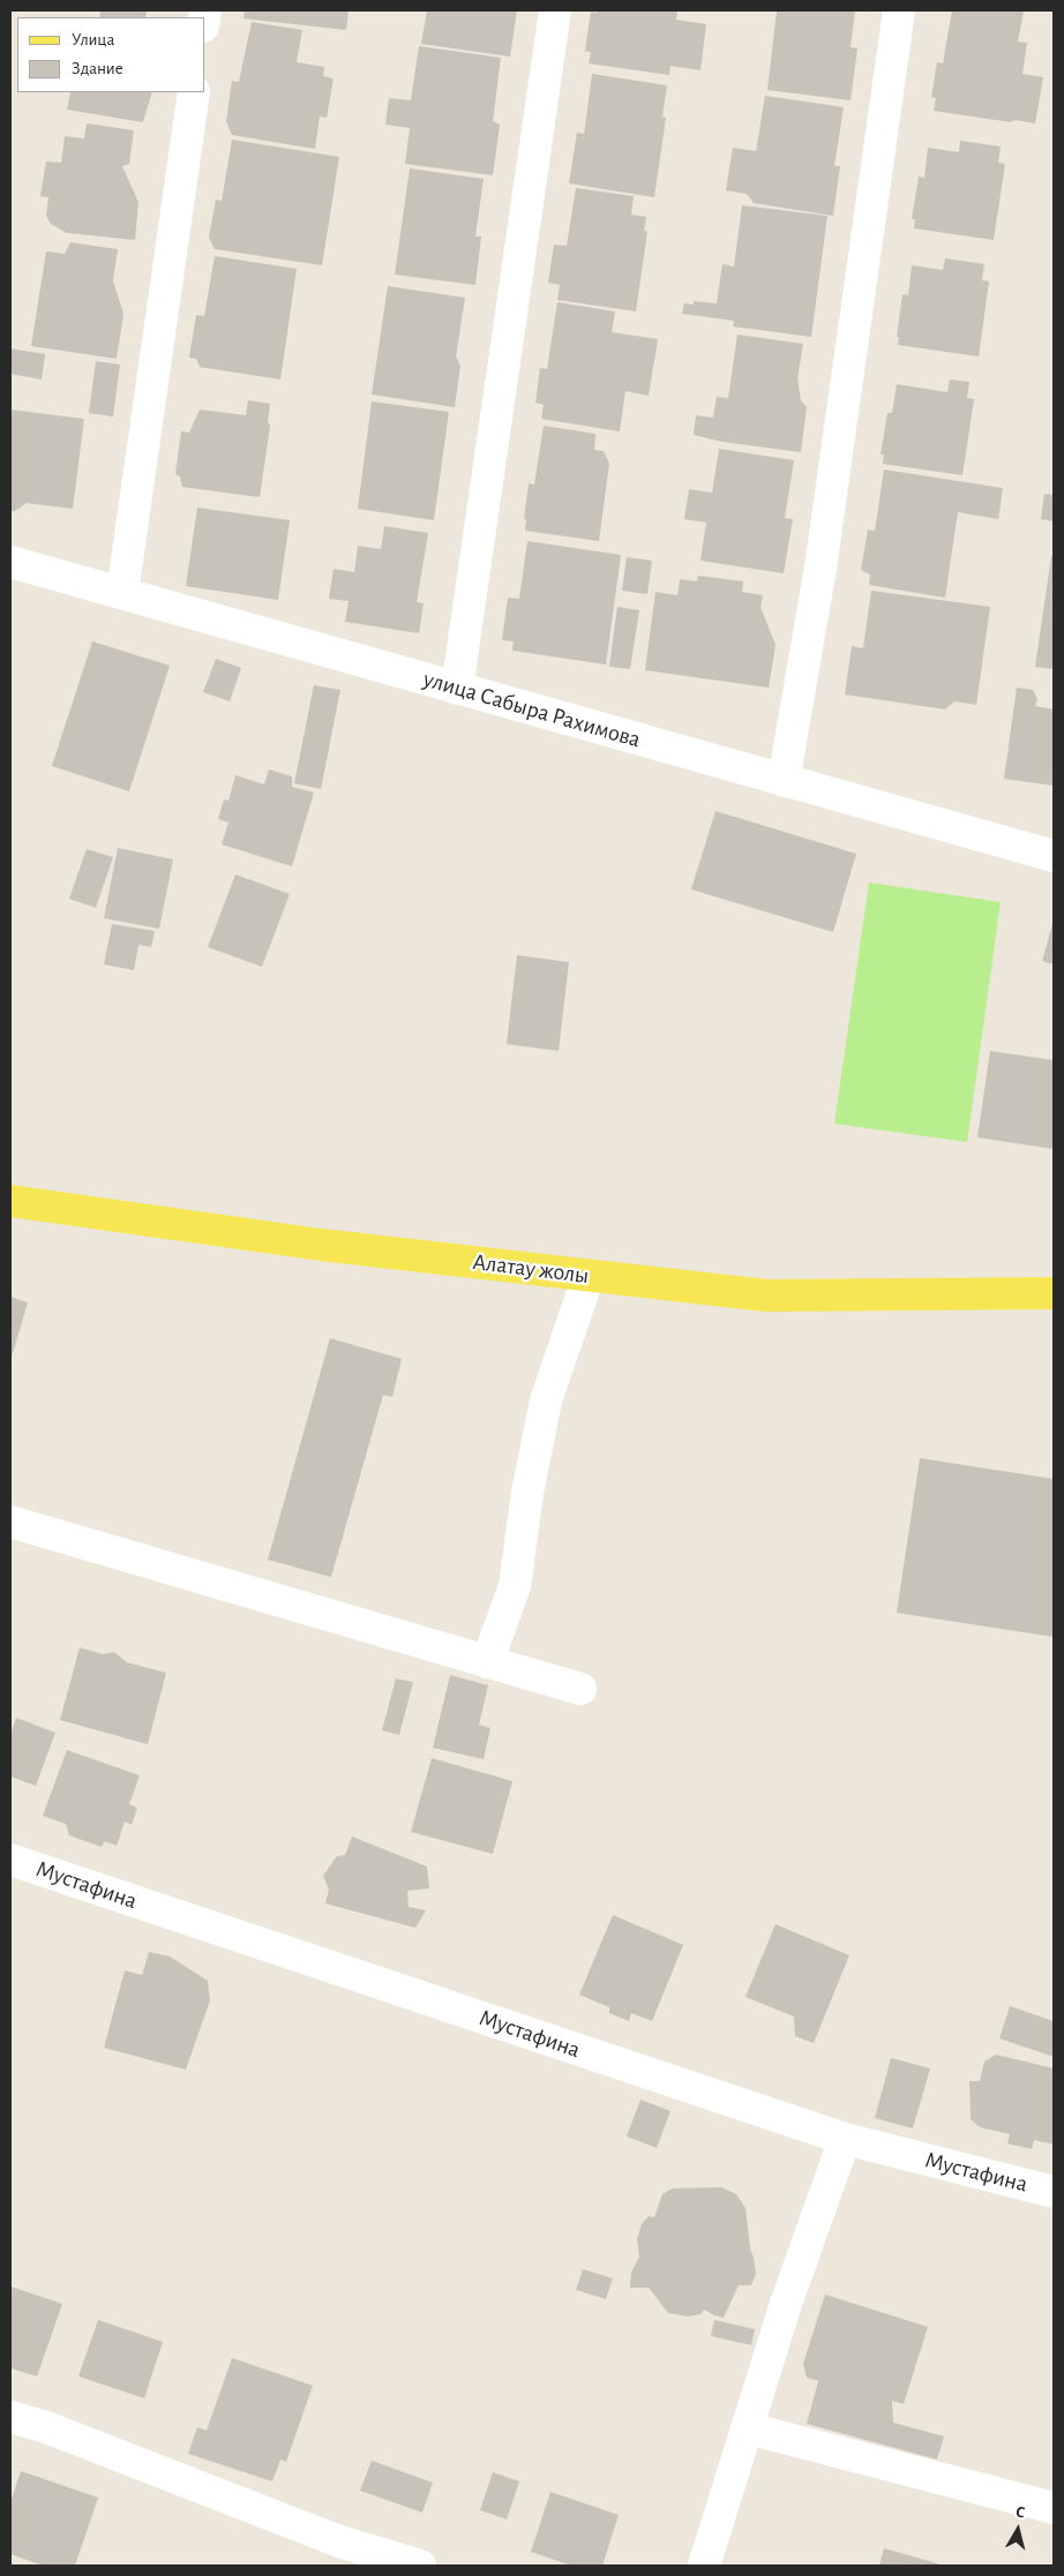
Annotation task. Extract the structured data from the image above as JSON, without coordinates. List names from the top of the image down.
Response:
{
  "streets": {
    "main road": ["Алатау жолы"],
    "street": ["улица Сабыра Рахимова", "Мустафина"]
  },
  "legend": ["Улица", "Здание"],
  "north": "top"
}
